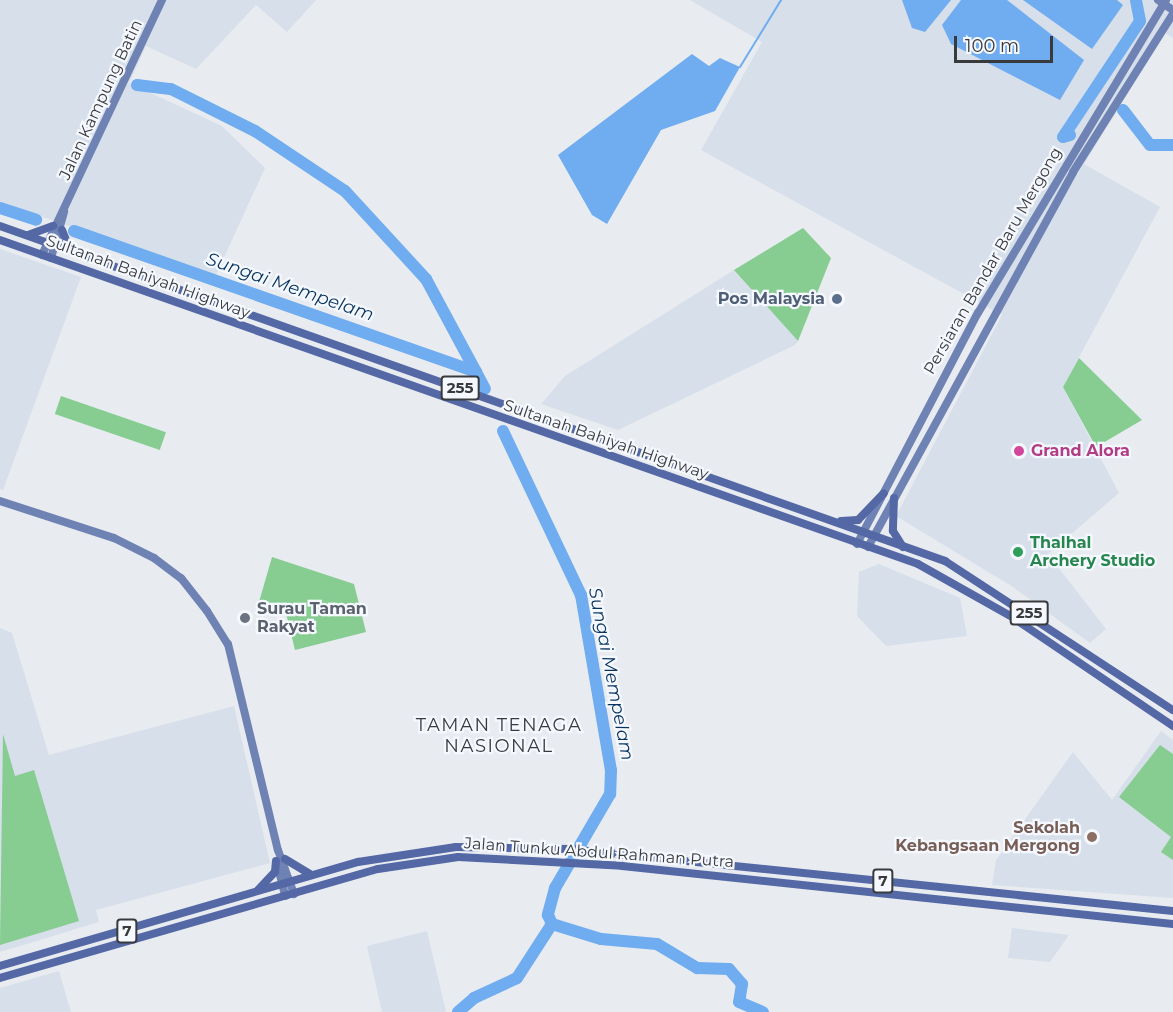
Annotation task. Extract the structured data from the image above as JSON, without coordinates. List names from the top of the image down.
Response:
{
  "streets": {
    "main road": [
      "Sultanah Bahiyah Highway",
      "255",
      "Jalan Tunku Abdul Rahman Putra",
      "7"
    ],
    "street": ["Jalan Kampung Batin", "Persiaran Bandar Baru Mergong"]
  },
  "crossings": [
    ["Jalan Kampung Batin", "Sultanah Bahiyah Highway"],
    ["Persiaran Bandar Baru Mergong", "Sultanah Bahiyah Highway"]
  ],
  "districts": ["TAMAN TENAGA NASIONAL"],
  "water": ["Sungai Mempelam"],
  "places": [
    "Pos Malaysia",
    "Grand Alora",
    "Thalhal Archery Studio",
    "Surau Taman Rakyat",
    "Sekolah Kebangsaan Mergong"
  ],
  "scale_bar": "100 m"
}
